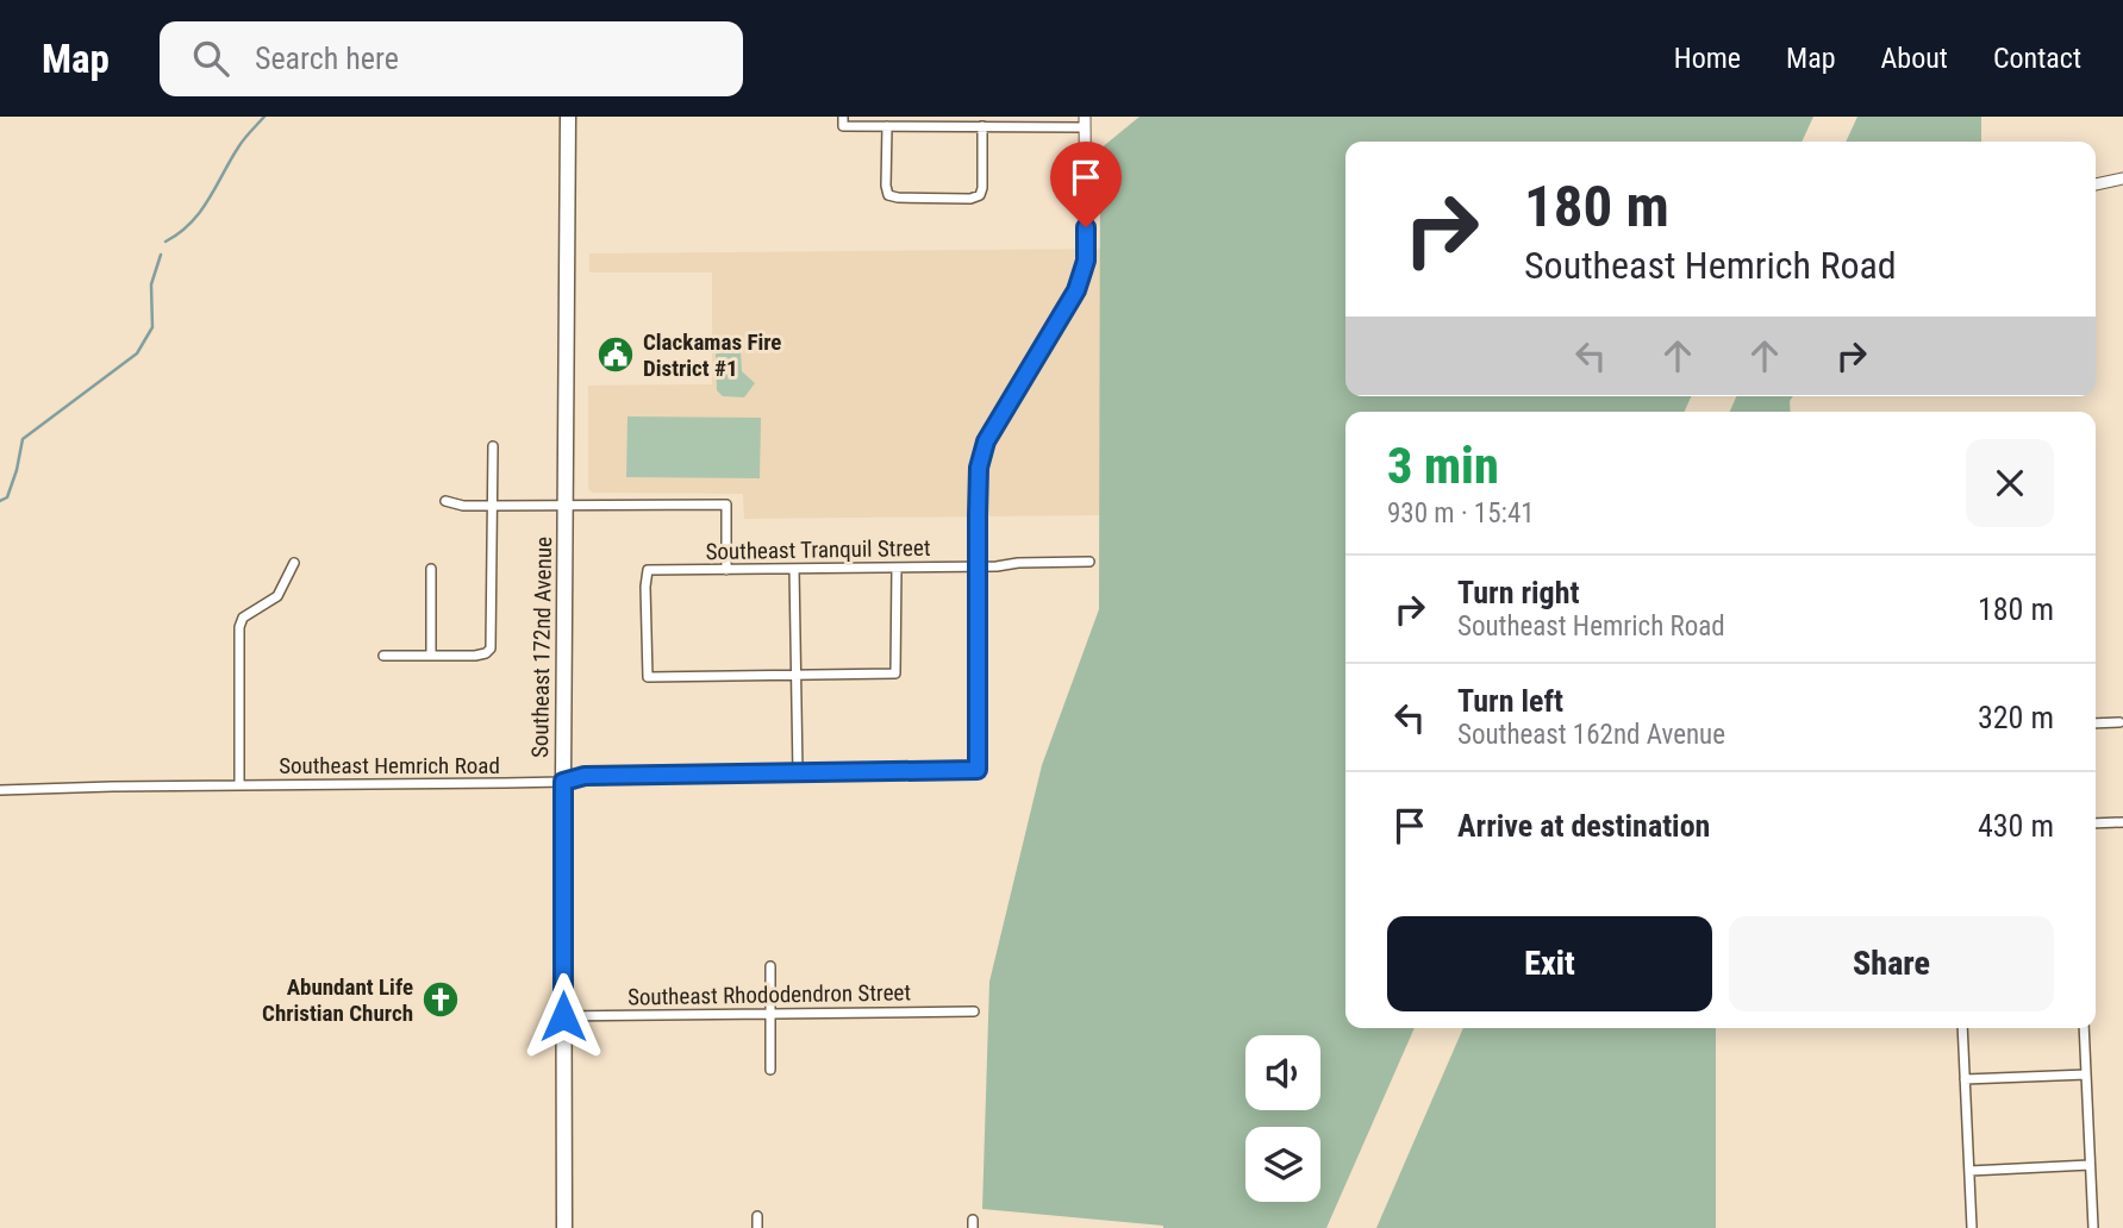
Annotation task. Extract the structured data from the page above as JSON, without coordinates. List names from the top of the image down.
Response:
{
  "streets": {
    "main road": ["Southeast 172nd Avenue"],
    "street": ["Southeast Tranquil Street", "Southeast Hemrich Road", "Southeast Rhododendron Street"]
  },
  "crossings": [
    ["Southeast 172nd Avenue", "Southeast Hemrich Road"],
    ["Southeast 172nd Avenue", "Southeast Rhododendron Street"]
  ],
  "places": {
    "public building": ["Clackamas Fire District #1"],
    "church": ["Abundant Life Christian Church"]
  },
  "page": {
    "header": "Map",
    "search": "Search here",
    "nav": [
      "Home",
      "Map",
      "About",
      "Contact"
    ],
    "turn": ["180 m", "Southeast Hemrich Road"],
    "heading": ["3 min", "930 m · 15:41"],
    "list": [
      {
        "name": "Turn right",
        "note": "Southeast Hemrich Road",
        "value": "180 m"
      },
      {
        "name": "Turn left",
        "note": "Southeast 162nd Avenue",
        "value": "320 m"
      },
      {
        "name": "Arrive at destination",
        "value": "430 m"
      }
    ],
    "buttons": ["Exit", "Share"]
  }
}
